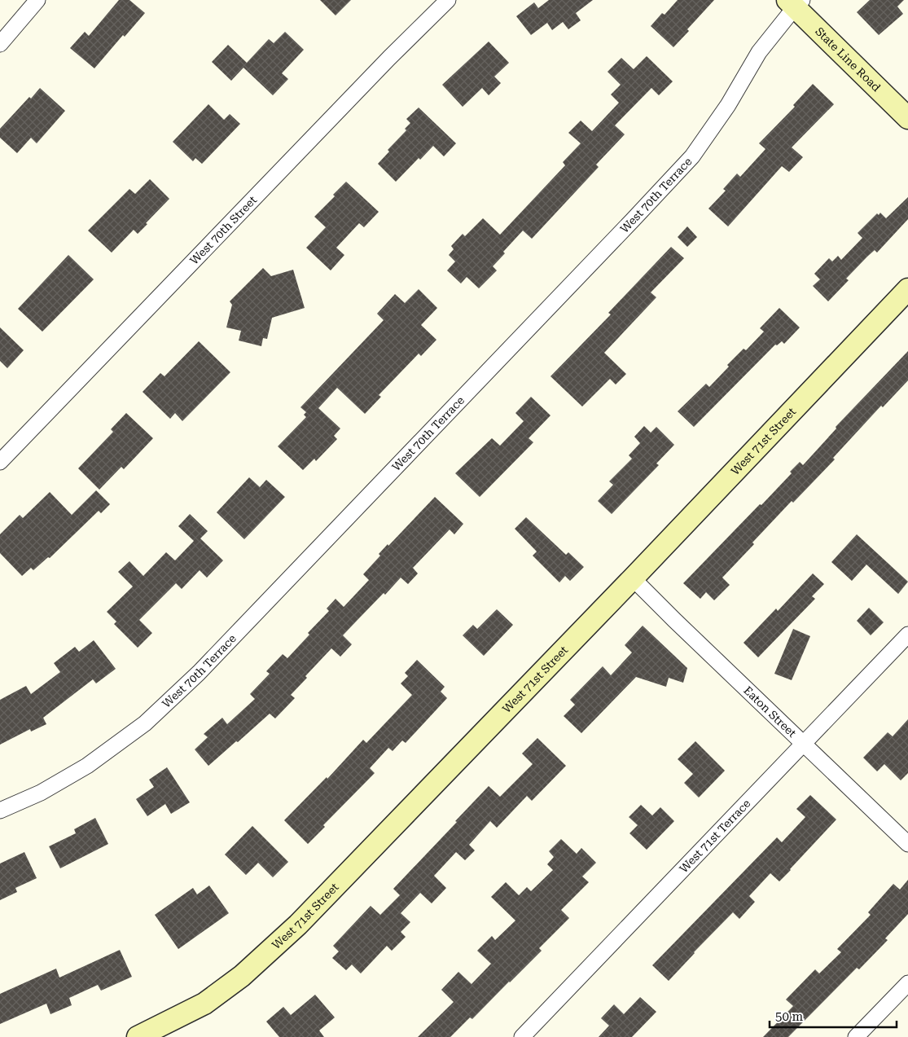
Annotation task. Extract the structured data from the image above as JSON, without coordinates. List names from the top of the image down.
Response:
{
  "streets": {
    "street": [
      "State Line Road",
      "West 70th Terrace",
      "West 70th Street",
      "West 71st Street",
      "Eaton Street",
      "West 71st Terrace"
    ]
  },
  "crossings": [
    ["State Line Road", "West 70th Terrace"],
    ["West 71st Street", "Eaton Street"],
    ["Eaton Street", "West 71st Terrace"]
  ],
  "scale_bar": "50 m"
}
